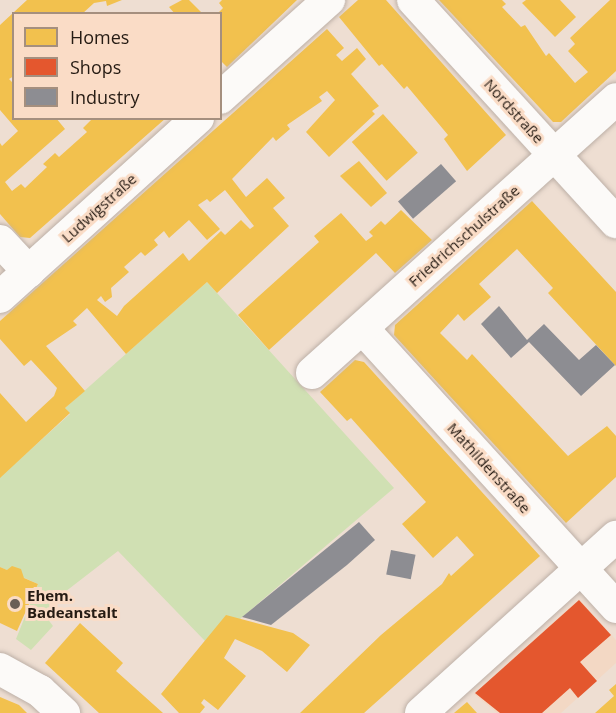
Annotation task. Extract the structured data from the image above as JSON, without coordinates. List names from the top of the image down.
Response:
{
  "streets": {
    "street": [
      "Nordstraße",
      "Ludwigstraße",
      "Friedrichschulstraße",
      "Mathildenstraße"
    ]
  },
  "crossings": [
    ["Nordstraße", "Friedrichschulstraße"],
    ["Friedrichschulstraße", "Mathildenstraße"]
  ],
  "places": ["Ehem. Badeanstalt"],
  "legend": ["Homes", "Shops", "Industry"]
}
